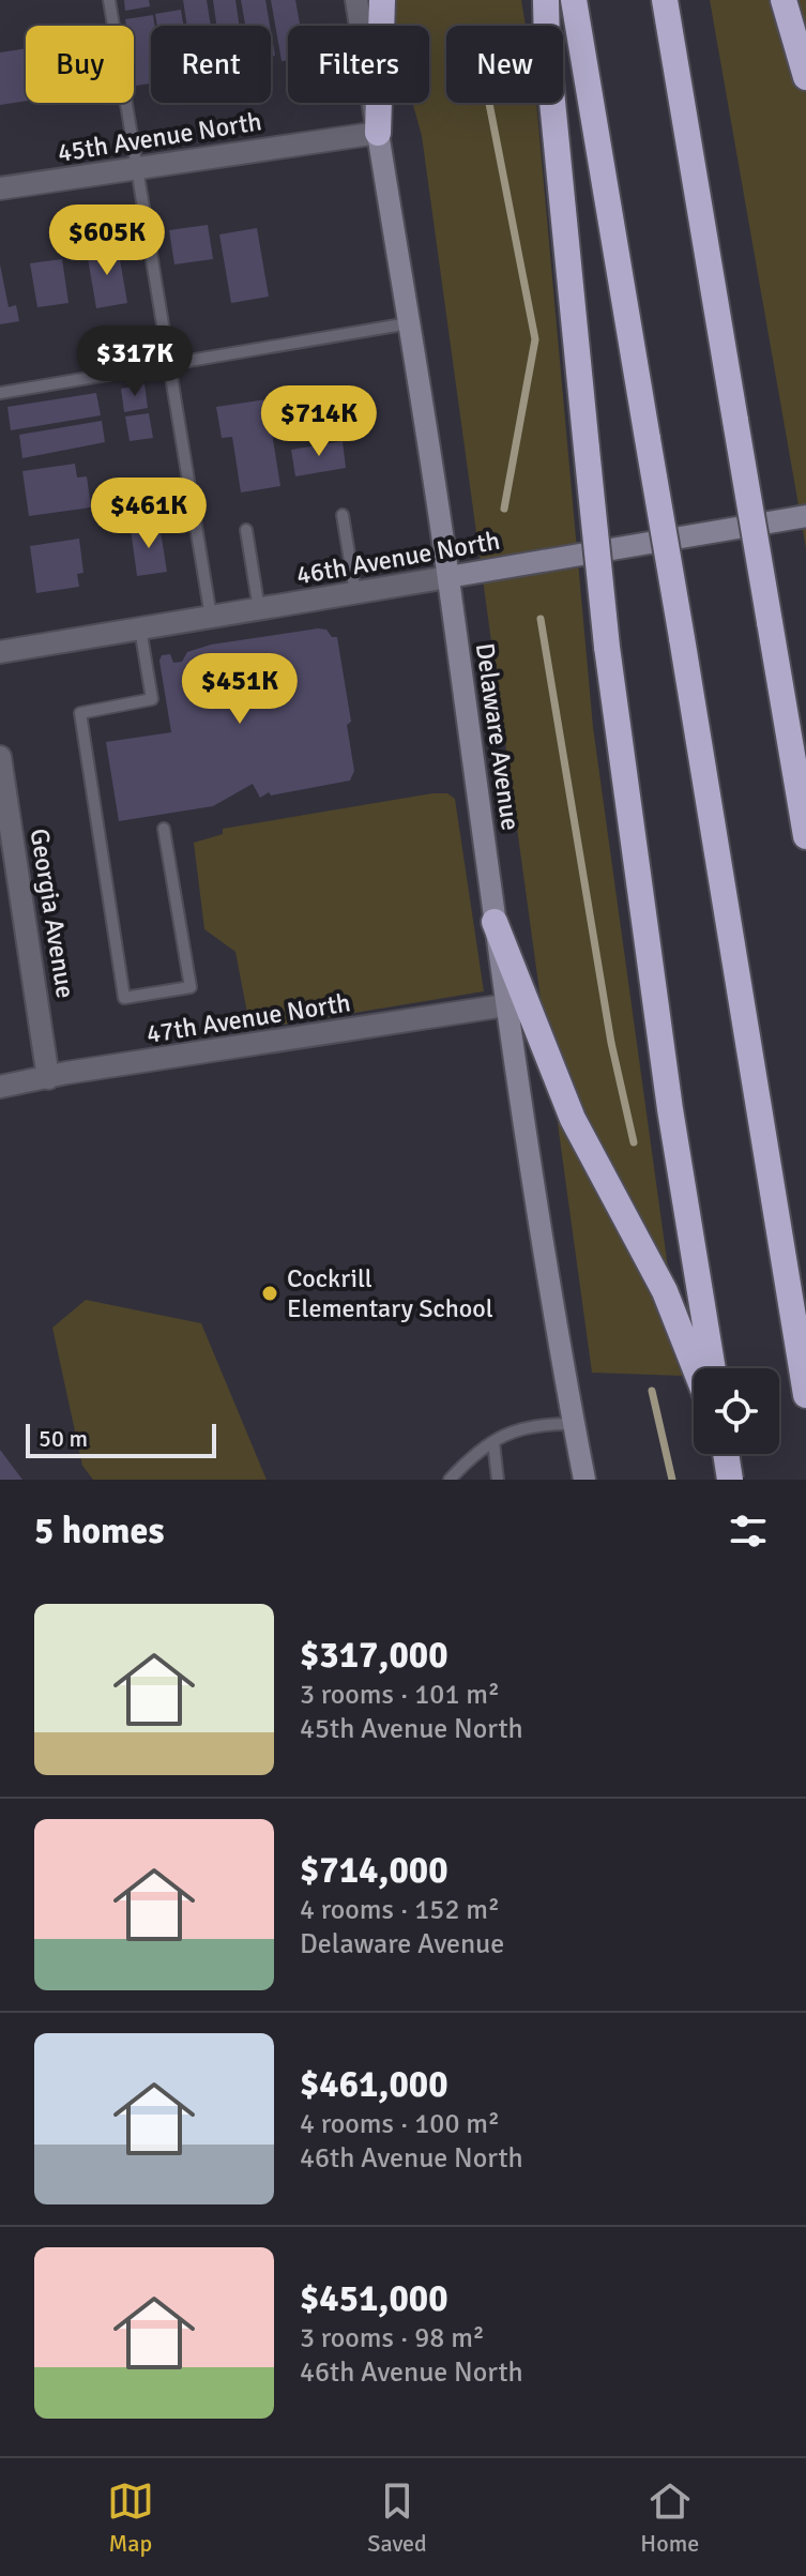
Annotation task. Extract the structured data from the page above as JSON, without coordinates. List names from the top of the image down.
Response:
{
  "streets": {
    "main road": ["46th Avenue North", "Delaware Avenue"],
    "street": ["45th Avenue North", "Georgia Avenue", "47th Avenue North"]
  },
  "crossings": [
    ["45th Avenue North", "Delaware Avenue"],
    ["46th Avenue North", "Delaware Avenue"],
    ["Delaware Avenue", "47th Avenue North"],
    ["Georgia Avenue", "47th Avenue North"]
  ],
  "places": ["Cockrill Elementary School"],
  "scale_bar": "50 m",
  "page": {
    "chip": [
      "Buy",
      "Rent",
      "Filters",
      "New"
    ],
    "price": [
      "$605K",
      "$317K",
      "$714K",
      "$461K",
      "$451K"
    ],
    "scale": "50 m",
    "heading": "5 homes",
    "list": [
      {
        "name": "$317,000",
        "note": "3 rooms · 101 m² · 45th Avenue North"
      },
      {
        "name": "$714,000",
        "note": "4 rooms · 152 m² · Delaware Avenue"
      },
      {
        "name": "$461,000",
        "note": "4 rooms · 100 m² · 46th Avenue North"
      },
      {
        "name": "$451,000",
        "note": "3 rooms · 98 m² · 46th Avenue North"
      }
    ],
    "tabs": ["Map", "Saved", "Home"]
  }
}
